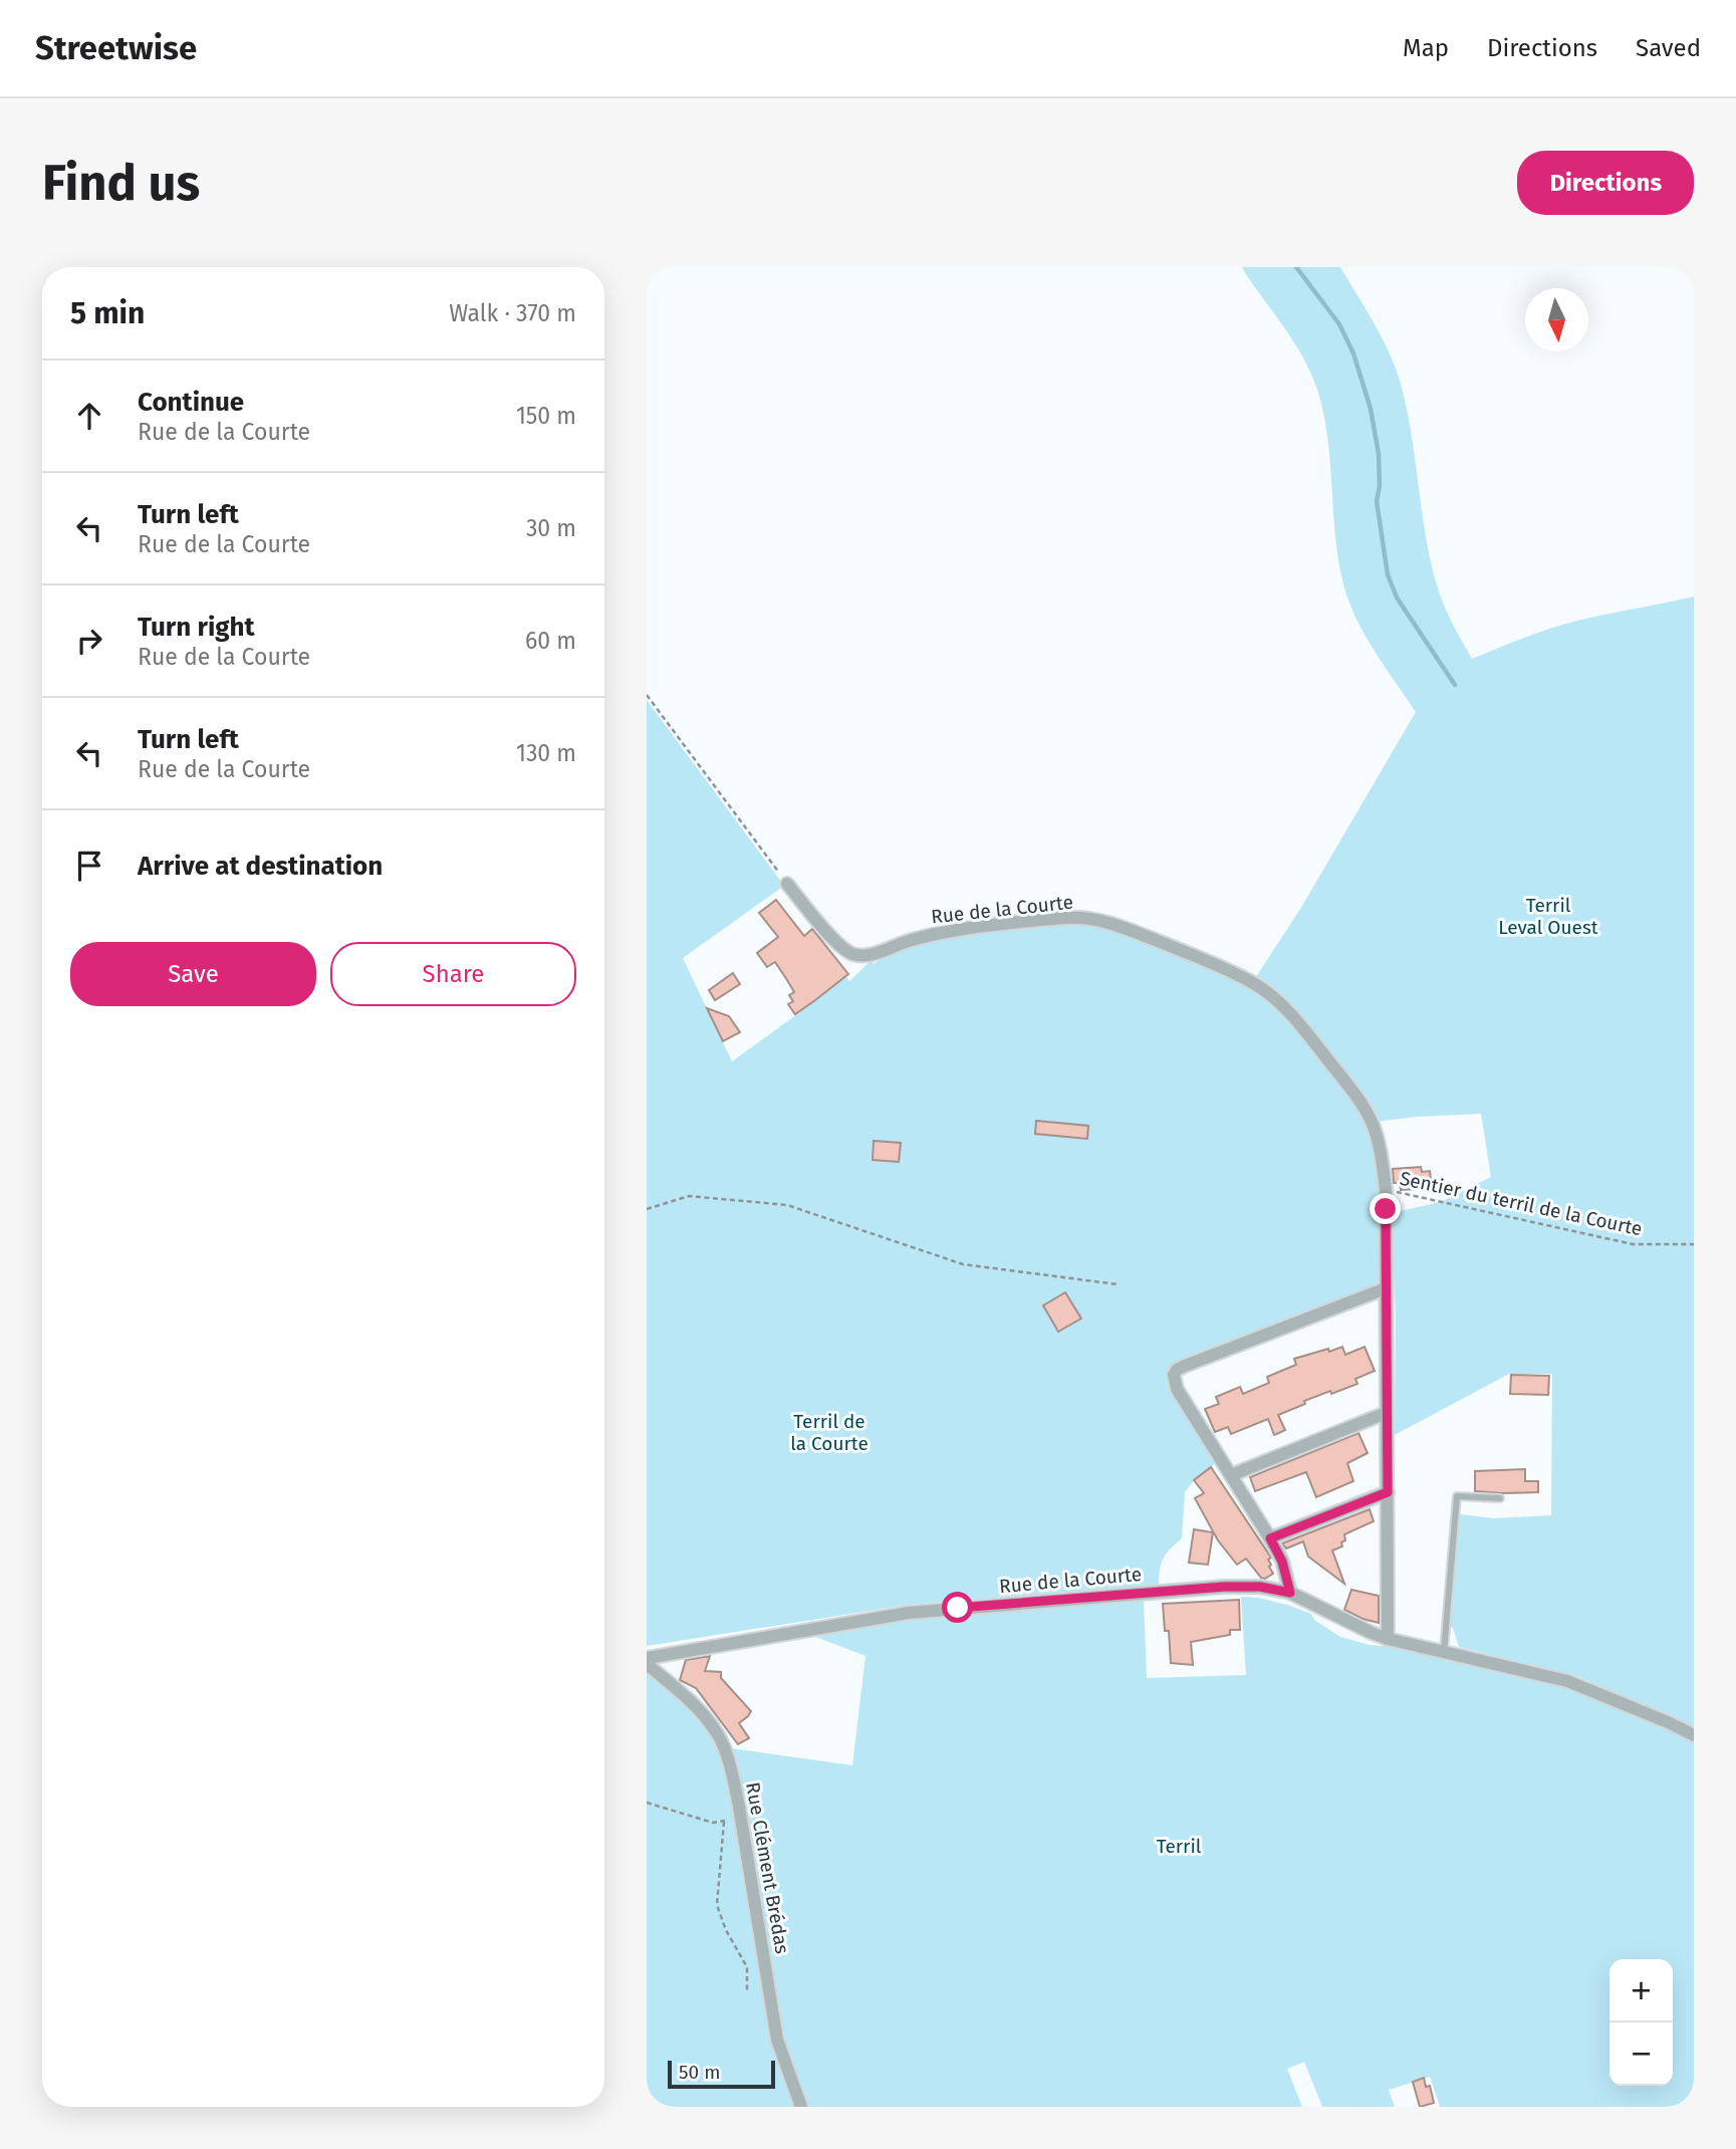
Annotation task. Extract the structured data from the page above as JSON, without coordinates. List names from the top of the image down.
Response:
{
  "streets": {
    "street": ["Rue de la Courte", "Rue Clément Brédas"],
    "path": ["Sentier du terril de la Courte"]
  },
  "crossings": [
    ["Rue de la Courte", "Sentier du terril de la Courte"]
  ],
  "parks": ["Terril Leval Ouest", "Terril de la Courte", "Terril"],
  "scale_bar": "50 m",
  "north": "bottom",
  "page": {
    "header": "Streetwise",
    "nav": ["Map", "Directions", "Saved"],
    "buttons": [
      "Directions",
      ["Save", "Share"]
    ],
    "title": "Find us",
    "heading": ["5 min", "Walk · 370 m"],
    "list": [
      ["Continue", "Rue de la Courte", "150 m"],
      ["Turn left", "Rue de la Courte", "30 m"],
      ["Turn right", "Rue de la Courte", "60 m"],
      ["Turn left", "Rue de la Courte", "130 m"],
      "Arrive at destination"
    ],
    "map_buttons": ["+", "−"],
    "scale": "50 m"
  }
}
